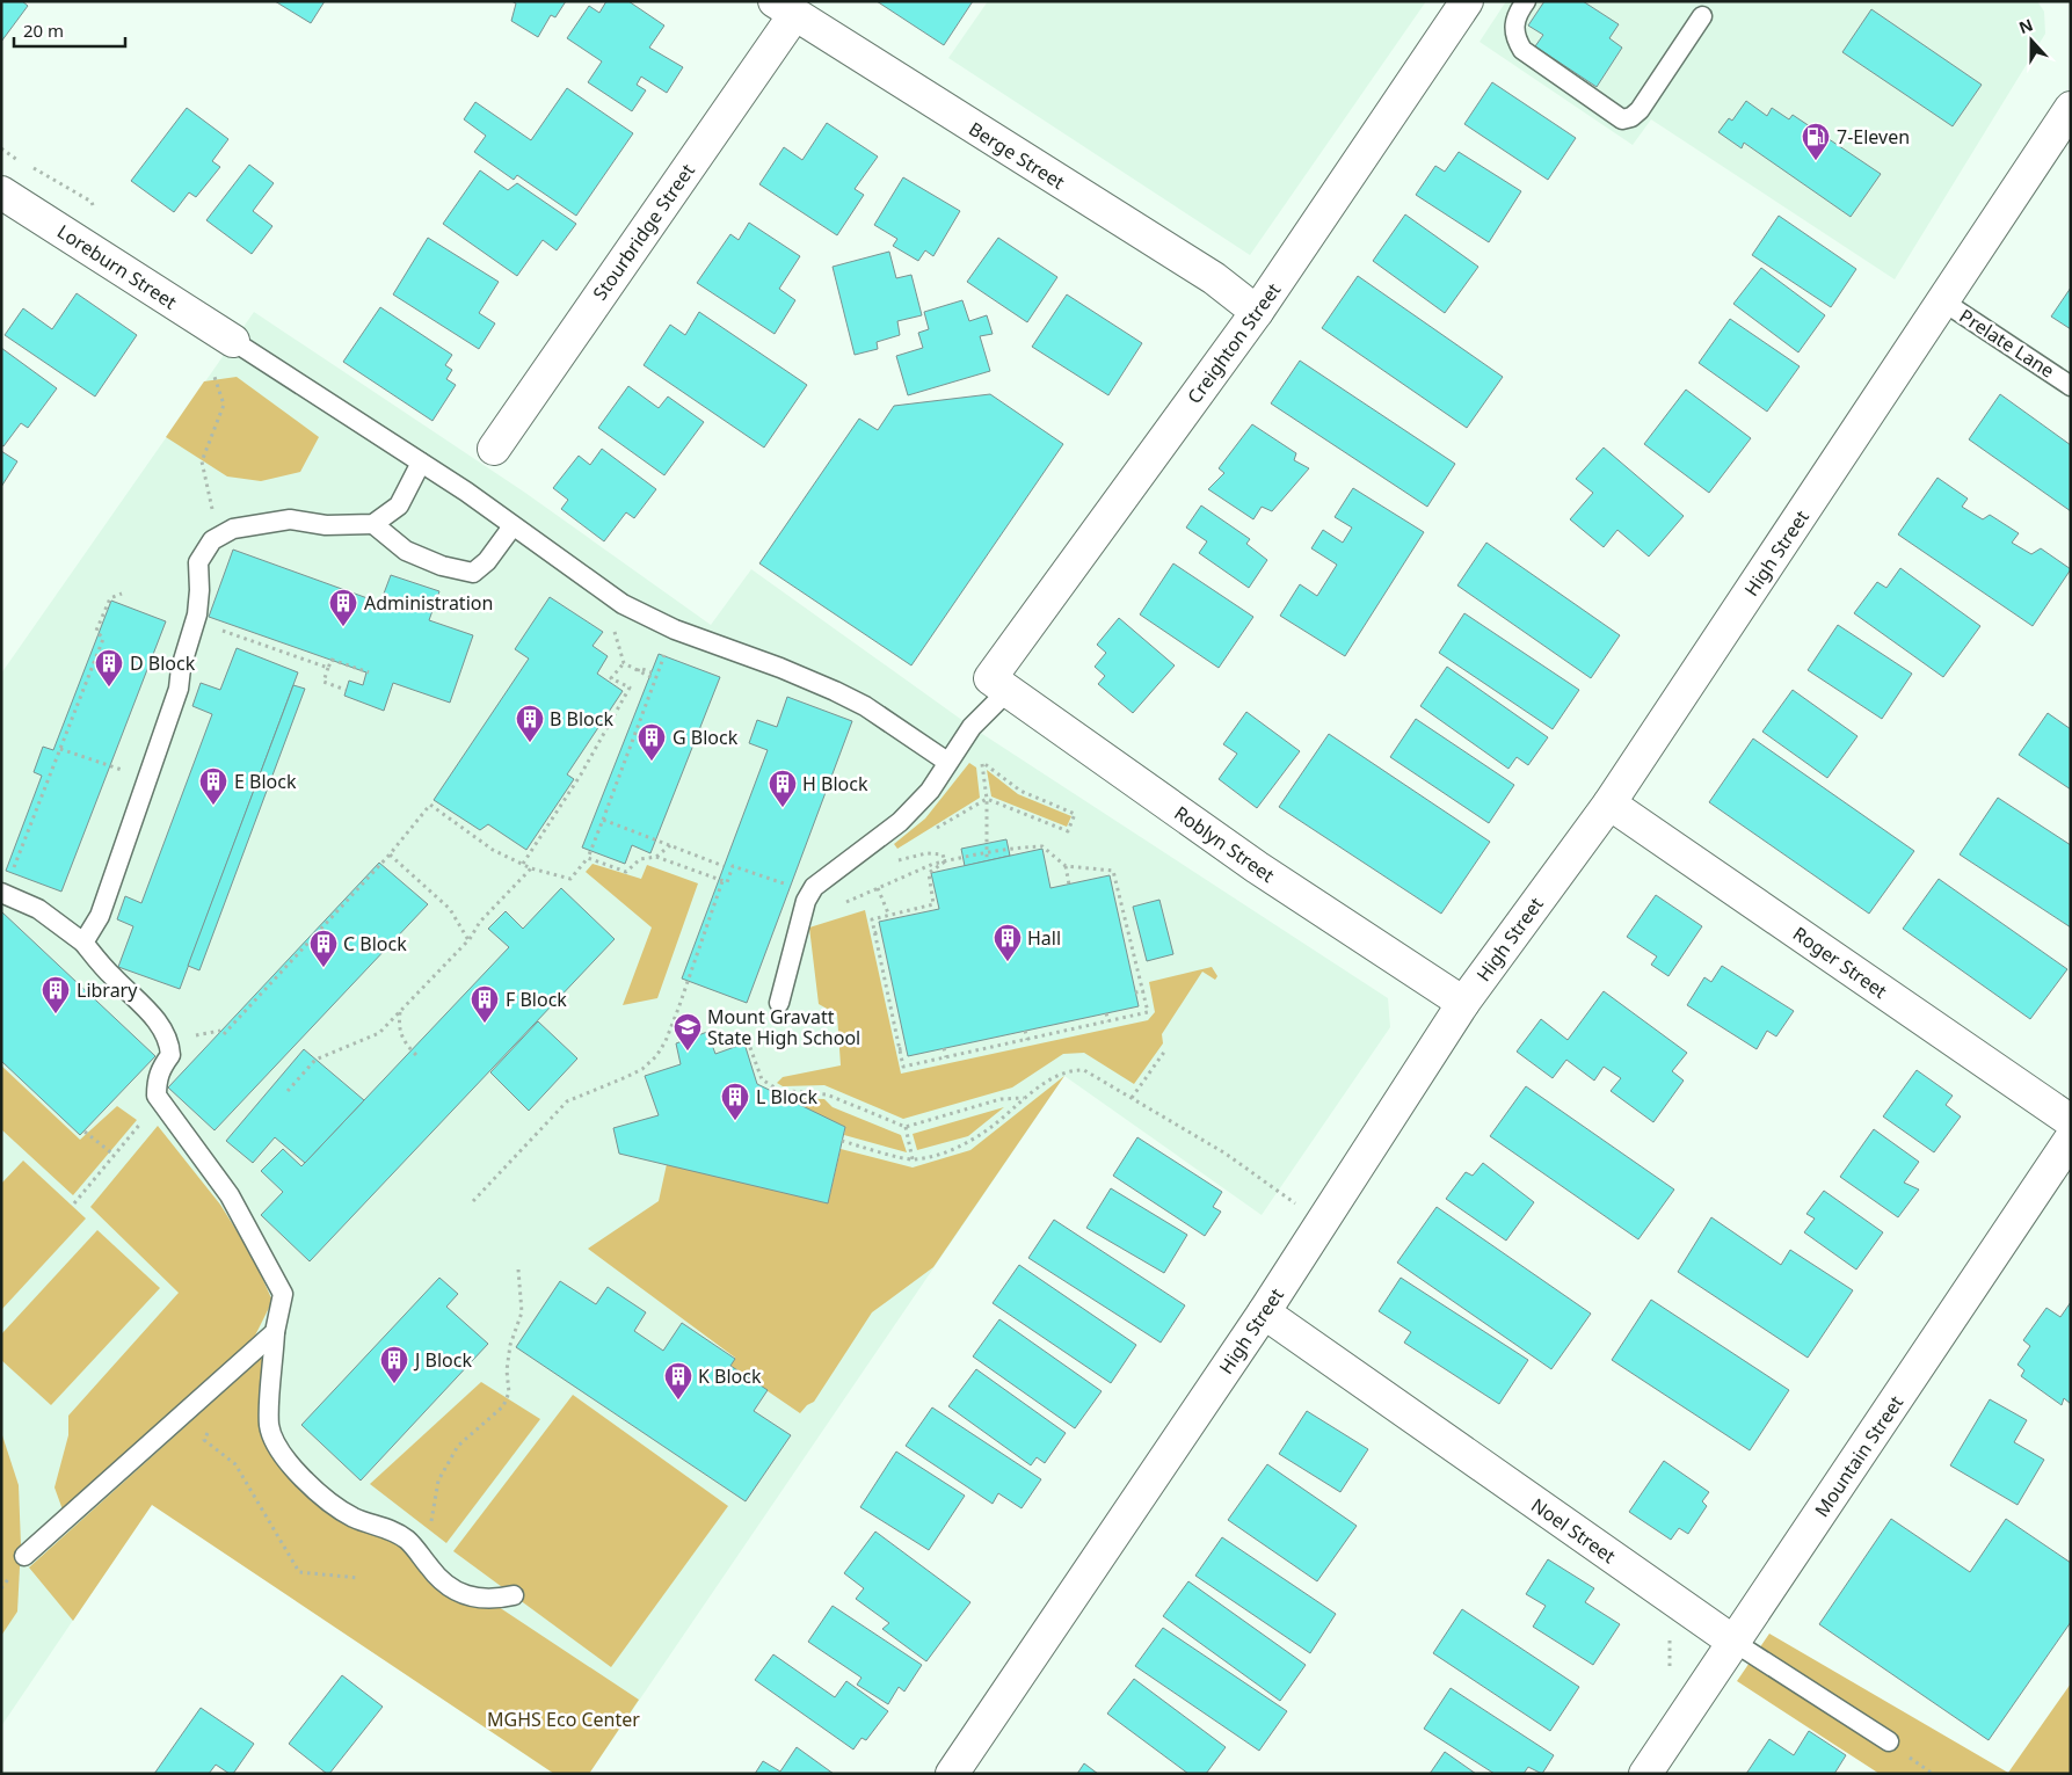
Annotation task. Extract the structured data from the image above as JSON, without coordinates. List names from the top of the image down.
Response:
{
  "streets": {
    "street": [
      "Berge Street",
      "Stourbridge Street",
      "Loreburn Street",
      "Creighton Street",
      "High Street",
      "Roblyn Street",
      "Roger Street",
      "Mountain Street",
      "Noel Street"
    ],
    "lane": ["Prelate Lane"]
  },
  "crossings": [
    ["Berge Street", "Stourbridge Street"],
    ["Berge Street", "Creighton Street"],
    ["Creighton Street", "Roblyn Street"],
    ["Prelate Lane", "High Street"],
    ["High Street", "Roblyn Street"],
    ["High Street", "Roger Street"],
    ["High Street", "Noel Street"],
    ["Mountain Street", "Noel Street"]
  ],
  "parks": ["MGHS Eco Center"],
  "places": {
    "fuel station": ["7-Eleven"],
    "building": [
      "Administration",
      "D Block",
      "B Block",
      "G Block",
      "E Block",
      "H Block",
      "Hall",
      "C Block",
      "Library",
      "F Block",
      "L Block",
      "J Block",
      "K Block"
    ],
    "school or university": ["Mount Gravatt State High School"]
  },
  "scale_bar": "20 m",
  "north": "top"
}
